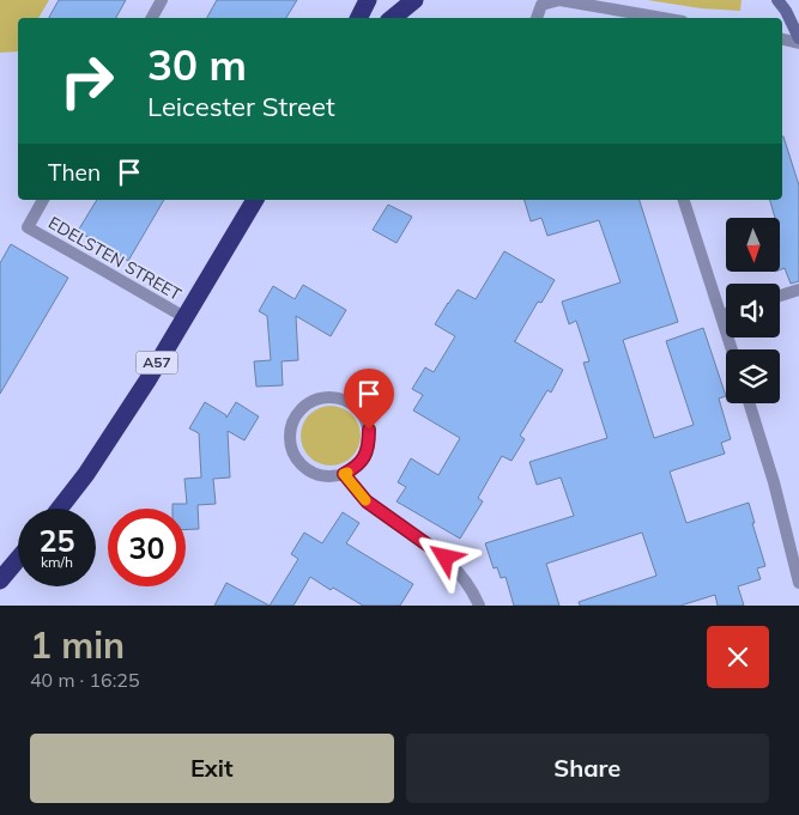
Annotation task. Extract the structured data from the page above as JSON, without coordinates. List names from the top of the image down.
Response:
{
  "streets": {
    "highway": ["A57"],
    "street": ["EDELSTEN STREET"]
  },
  "crossings": [
    ["EDELSTEN STREET", "A57"]
  ],
  "north": "bottom",
  "page": {
    "turn": ["30 m", "Leicester Street"],
    "then": "Then",
    "speed": "25 km/h",
    "limit": "30",
    "heading": ["1 min", "40 m · 16:25"],
    "buttons": ["Exit", "Share"]
  }
}
